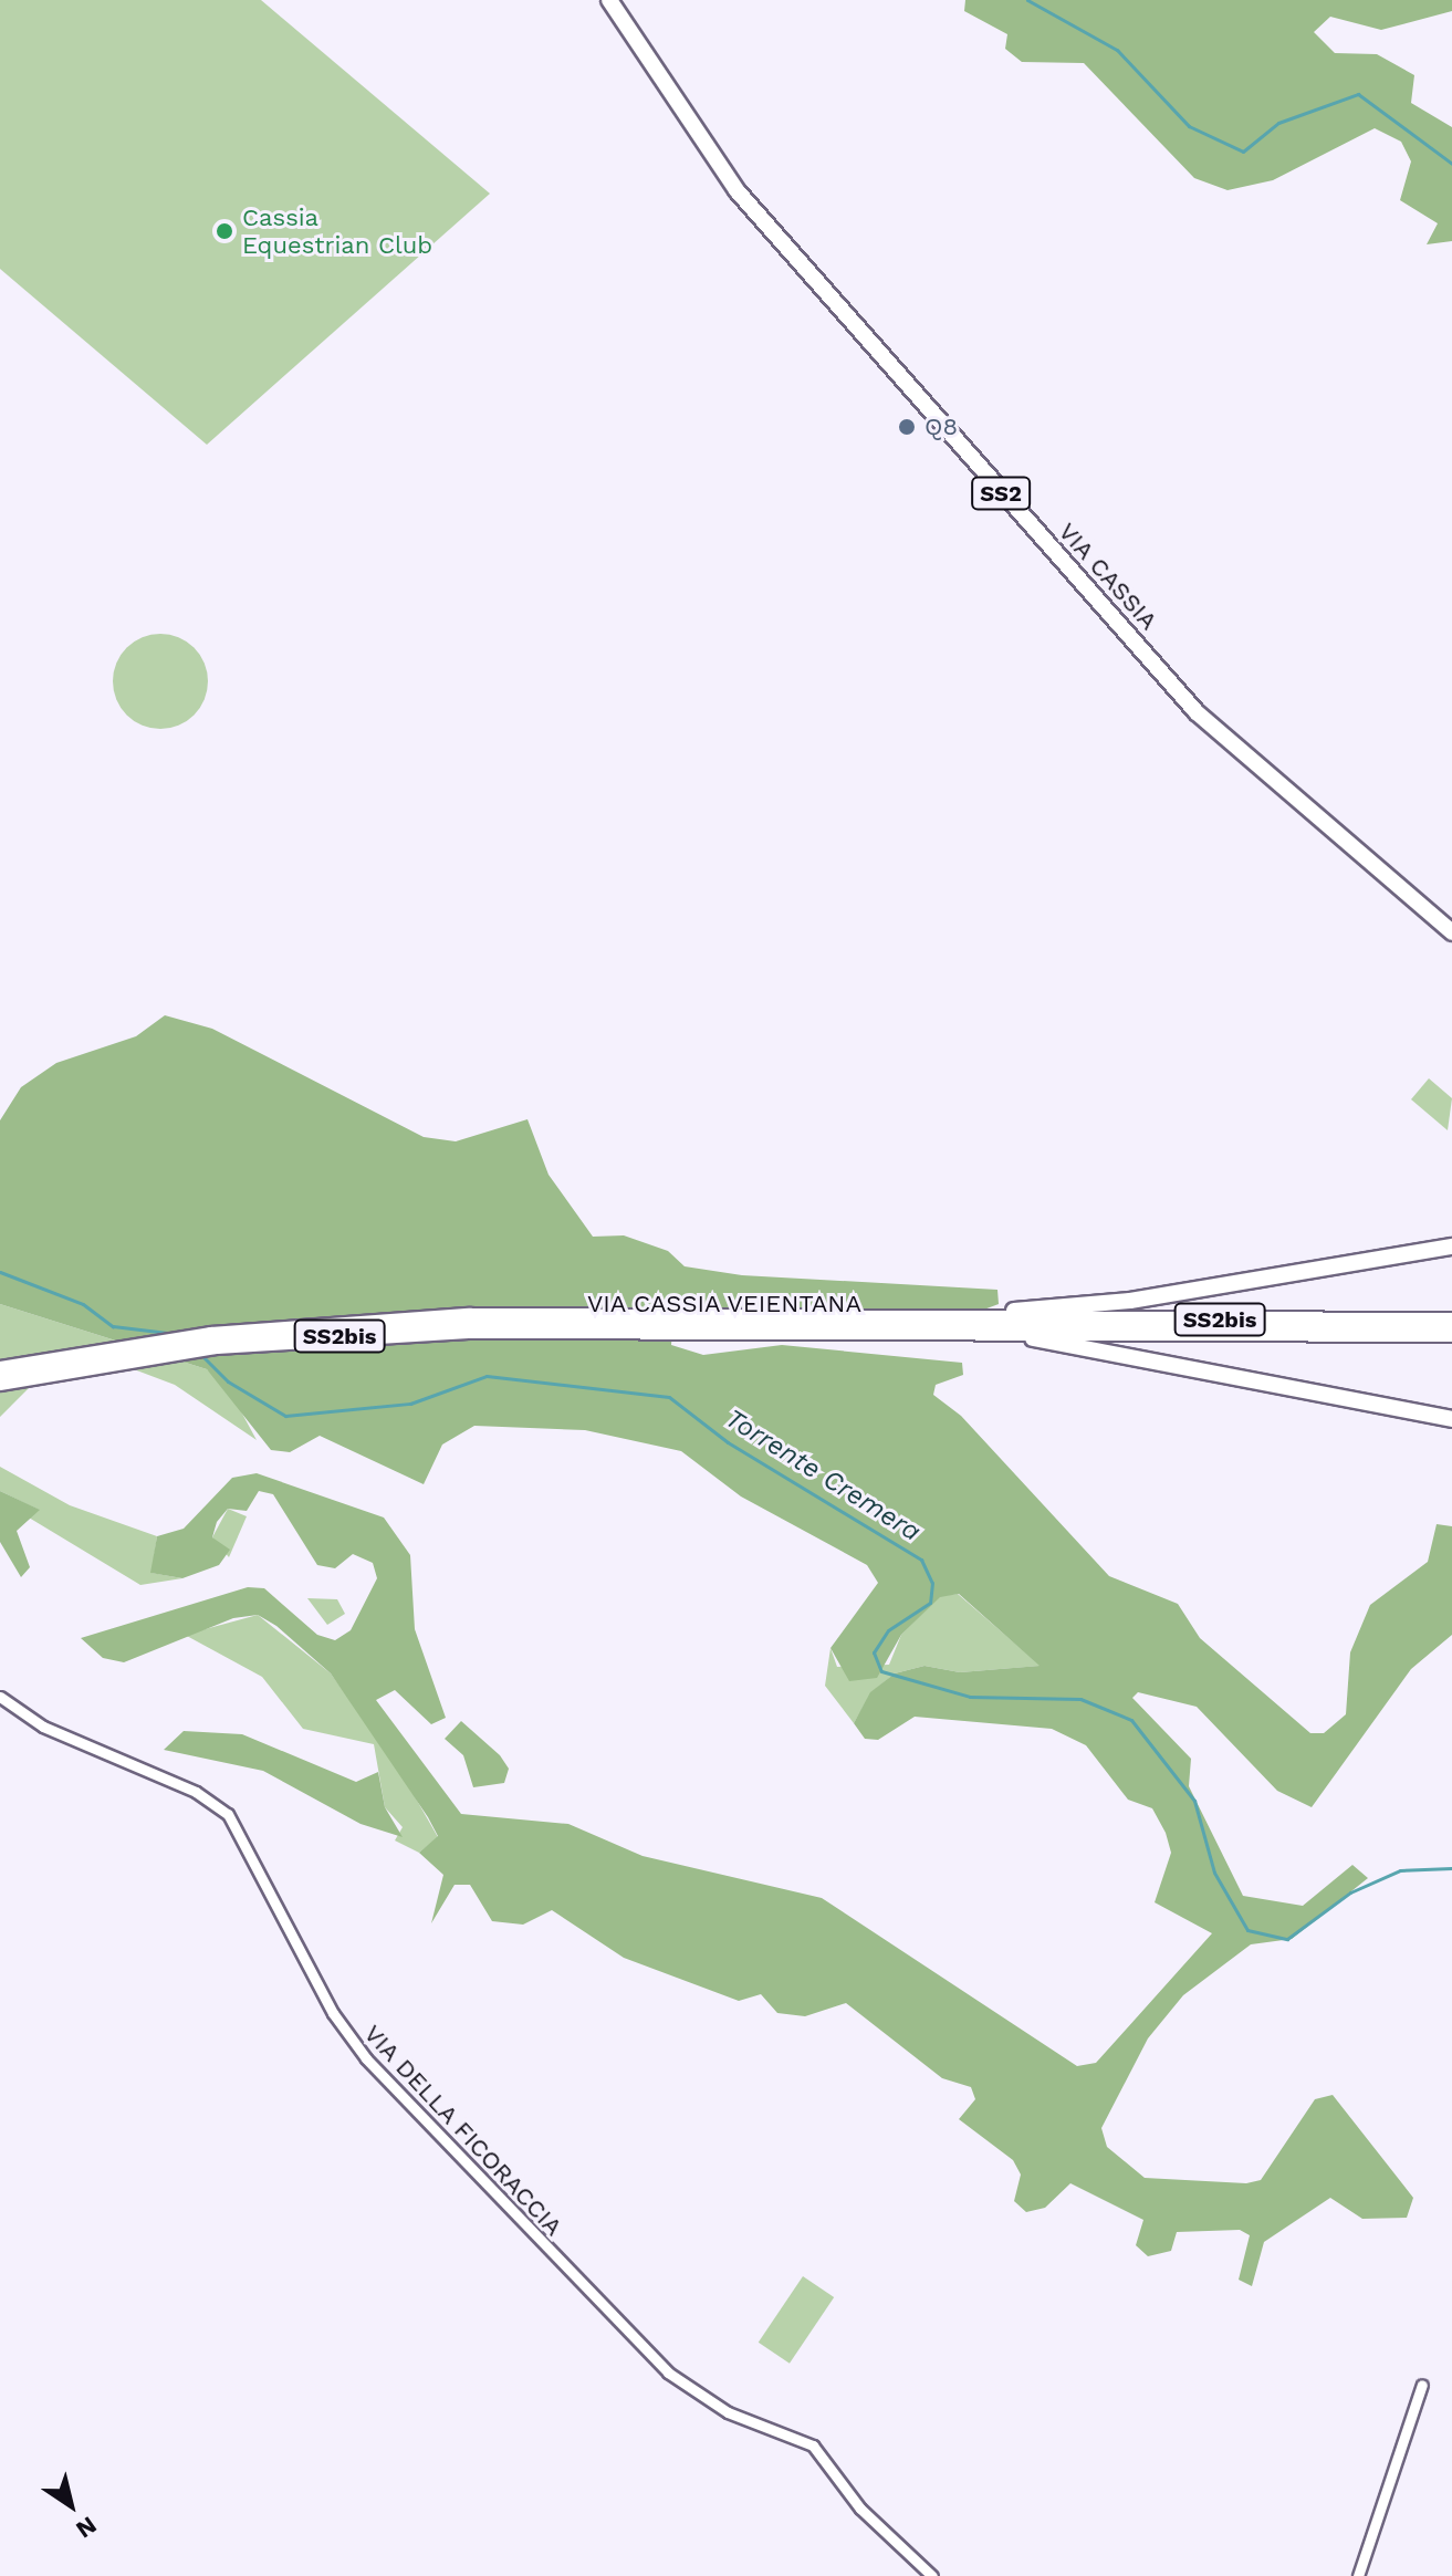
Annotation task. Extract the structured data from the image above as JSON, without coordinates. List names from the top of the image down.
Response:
{
  "streets": {
    "main road": [
      "SS2",
      "VIA CASSIA",
      "VIA CASSIA VEIENTANA",
      "SS2bis"
    ],
    "street": ["VIA DELLA FICORACCIA"]
  },
  "water": ["Torrente Cremera"],
  "places": ["Cassia Equestrian Club", "Q8"],
  "north": "bottom right"
}
